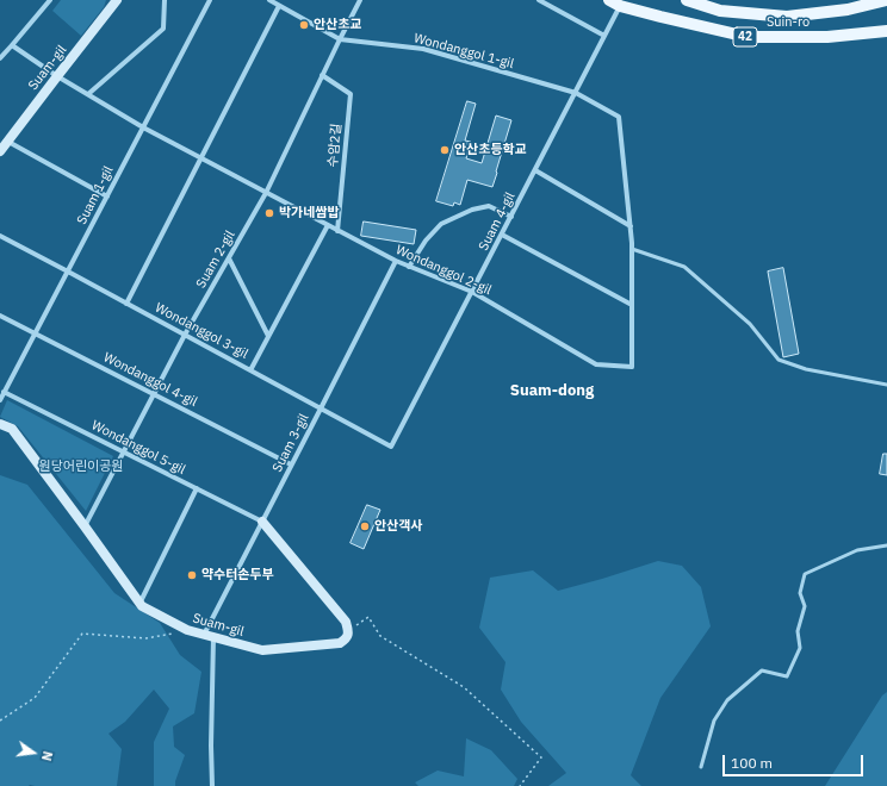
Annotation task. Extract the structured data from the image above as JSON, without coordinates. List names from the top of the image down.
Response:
{
  "streets": {
    "main road": ["Suin-ro", "42"],
    "street": [
      "Wondanggol 1-gil",
      "Suam-gil",
      "수암2길",
      "Suam 1-gil",
      "Suam 4-gil",
      "Suam 2-gil",
      "Wondanggol 2-gil",
      "Wondanggol 3-gil",
      "Wondanggol 4-gil",
      "Suam 3-gil",
      "Wondanggol 5-gil"
    ]
  },
  "crossings": [
    ["Suin-ro", "Suam 4-gil"],
    ["Wondanggol 1-gil", "Suam 4-gil"],
    ["Wondanggol 1-gil", "Suam 2-gil"],
    ["Wondanggol 1-gil", "Wondanggol 2-gil"],
    ["Suam-gil", "Suam 2-gil"],
    ["Suam-gil", "Wondanggol 2-gil"],
    ["Suam-gil", "Suam 3-gil"],
    ["수암2길", "Suam 2-gil"],
    ["수암2길", "Wondanggol 2-gil"],
    ["Suam 1-gil", "Wondanggol 2-gil"],
    ["Suam 1-gil", "Wondanggol 3-gil"],
    ["Suam 1-gil", "Wondanggol 4-gil"],
    ["Suam 1-gil", "Wondanggol 5-gil"],
    ["Suam 4-gil", "Wondanggol 2-gil"],
    ["Suam 4-gil", "Wondanggol 3-gil"],
    ["Suam 2-gil", "Wondanggol 2-gil"],
    ["Suam 2-gil", "Wondanggol 3-gil"],
    ["Suam 2-gil", "Wondanggol 4-gil"],
    ["Suam 2-gil", "Wondanggol 5-gil"],
    ["Wondanggol 2-gil", "Suam 3-gil"],
    ["Wondanggol 3-gil", "Suam 3-gil"],
    ["Wondanggol 4-gil", "Suam 3-gil"],
    ["Suam 3-gil", "Wondanggol 5-gil"]
  ],
  "districts": ["Suam-dong"],
  "parks": ["원당어린이공원"],
  "places": [
    "안산초교",
    "안산초등학교",
    "박가네쌈밥",
    "안산객사",
    "약수터손두부"
  ],
  "scale_bar": "100 m",
  "north": "right"
}
